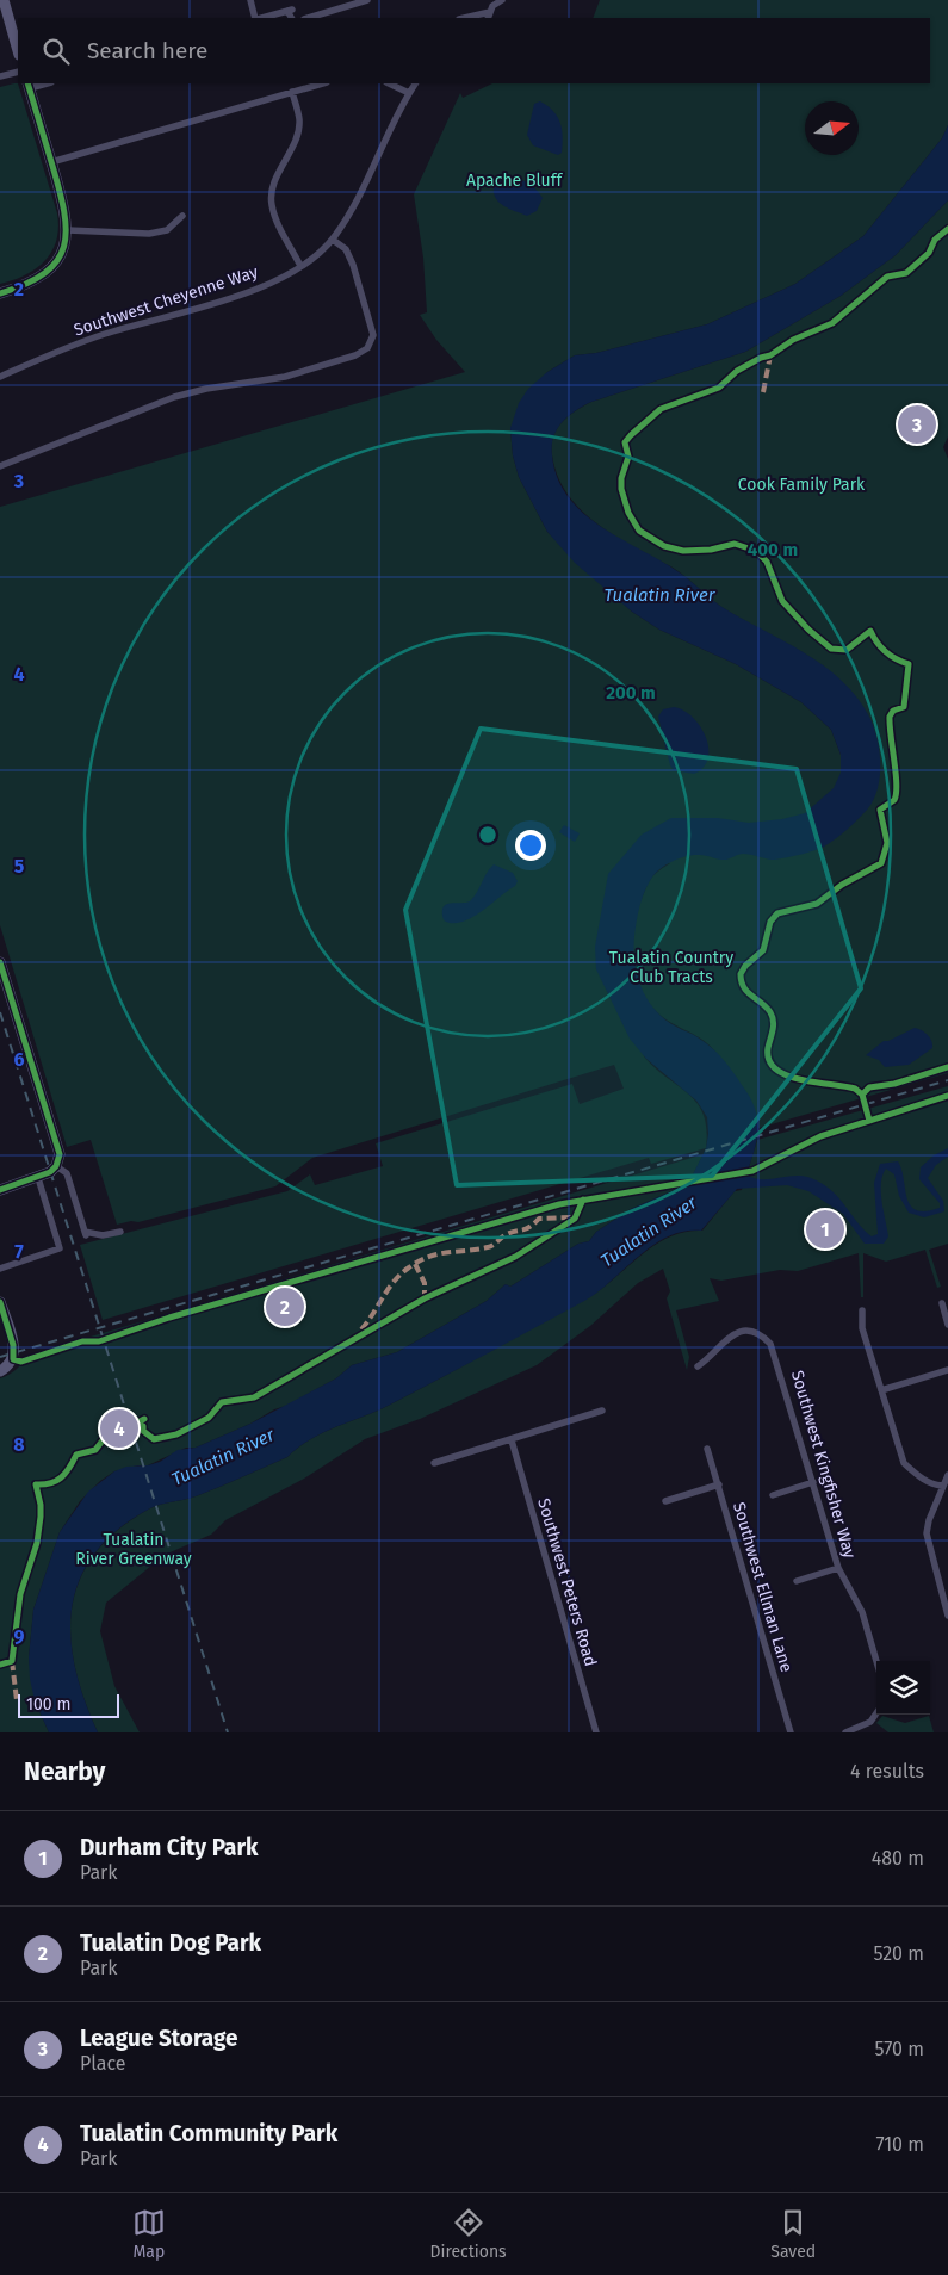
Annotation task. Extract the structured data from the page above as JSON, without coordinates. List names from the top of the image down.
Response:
{
  "streets": {
    "street": [
      "Southwest Cheyenne Way",
      "Southwest Kingfisher Way",
      "Southwest Peters Road",
      "Southwest Ellman Lane"
    ]
  },
  "water": ["Tualatin River"],
  "parks": [
    "Apache Bluff",
    "Cook Family Park",
    "Tualatin Country Club Tracts",
    "Tualatin River Greenway"
  ],
  "scale_bar": "100 m",
  "north": "right",
  "page": {
    "search": "Search here",
    "pins": [
      "3",
      "1",
      "2",
      "4"
    ],
    "scale": "100 m",
    "heading": ["Nearby", "4 results"],
    "list": [
      {
        "mark": "1",
        "name": "Durham City Park",
        "note": "Park",
        "value": "480 m"
      },
      {
        "mark": "2",
        "name": "Tualatin Dog Park",
        "note": "Park",
        "value": "520 m"
      },
      {
        "mark": "3",
        "name": "League Storage",
        "note": "Place",
        "value": "570 m"
      },
      {
        "mark": "4",
        "name": "Tualatin Community Park",
        "note": "Park",
        "value": "710 m"
      }
    ],
    "nav": ["Map", "Directions", "Saved"]
  },
  "grid": {
    "rows": [
      "2",
      "3",
      "4",
      "5",
      "6",
      "7",
      "8",
      "9"
    ]
  },
  "rings": ["400 m", "200 m"]
}
